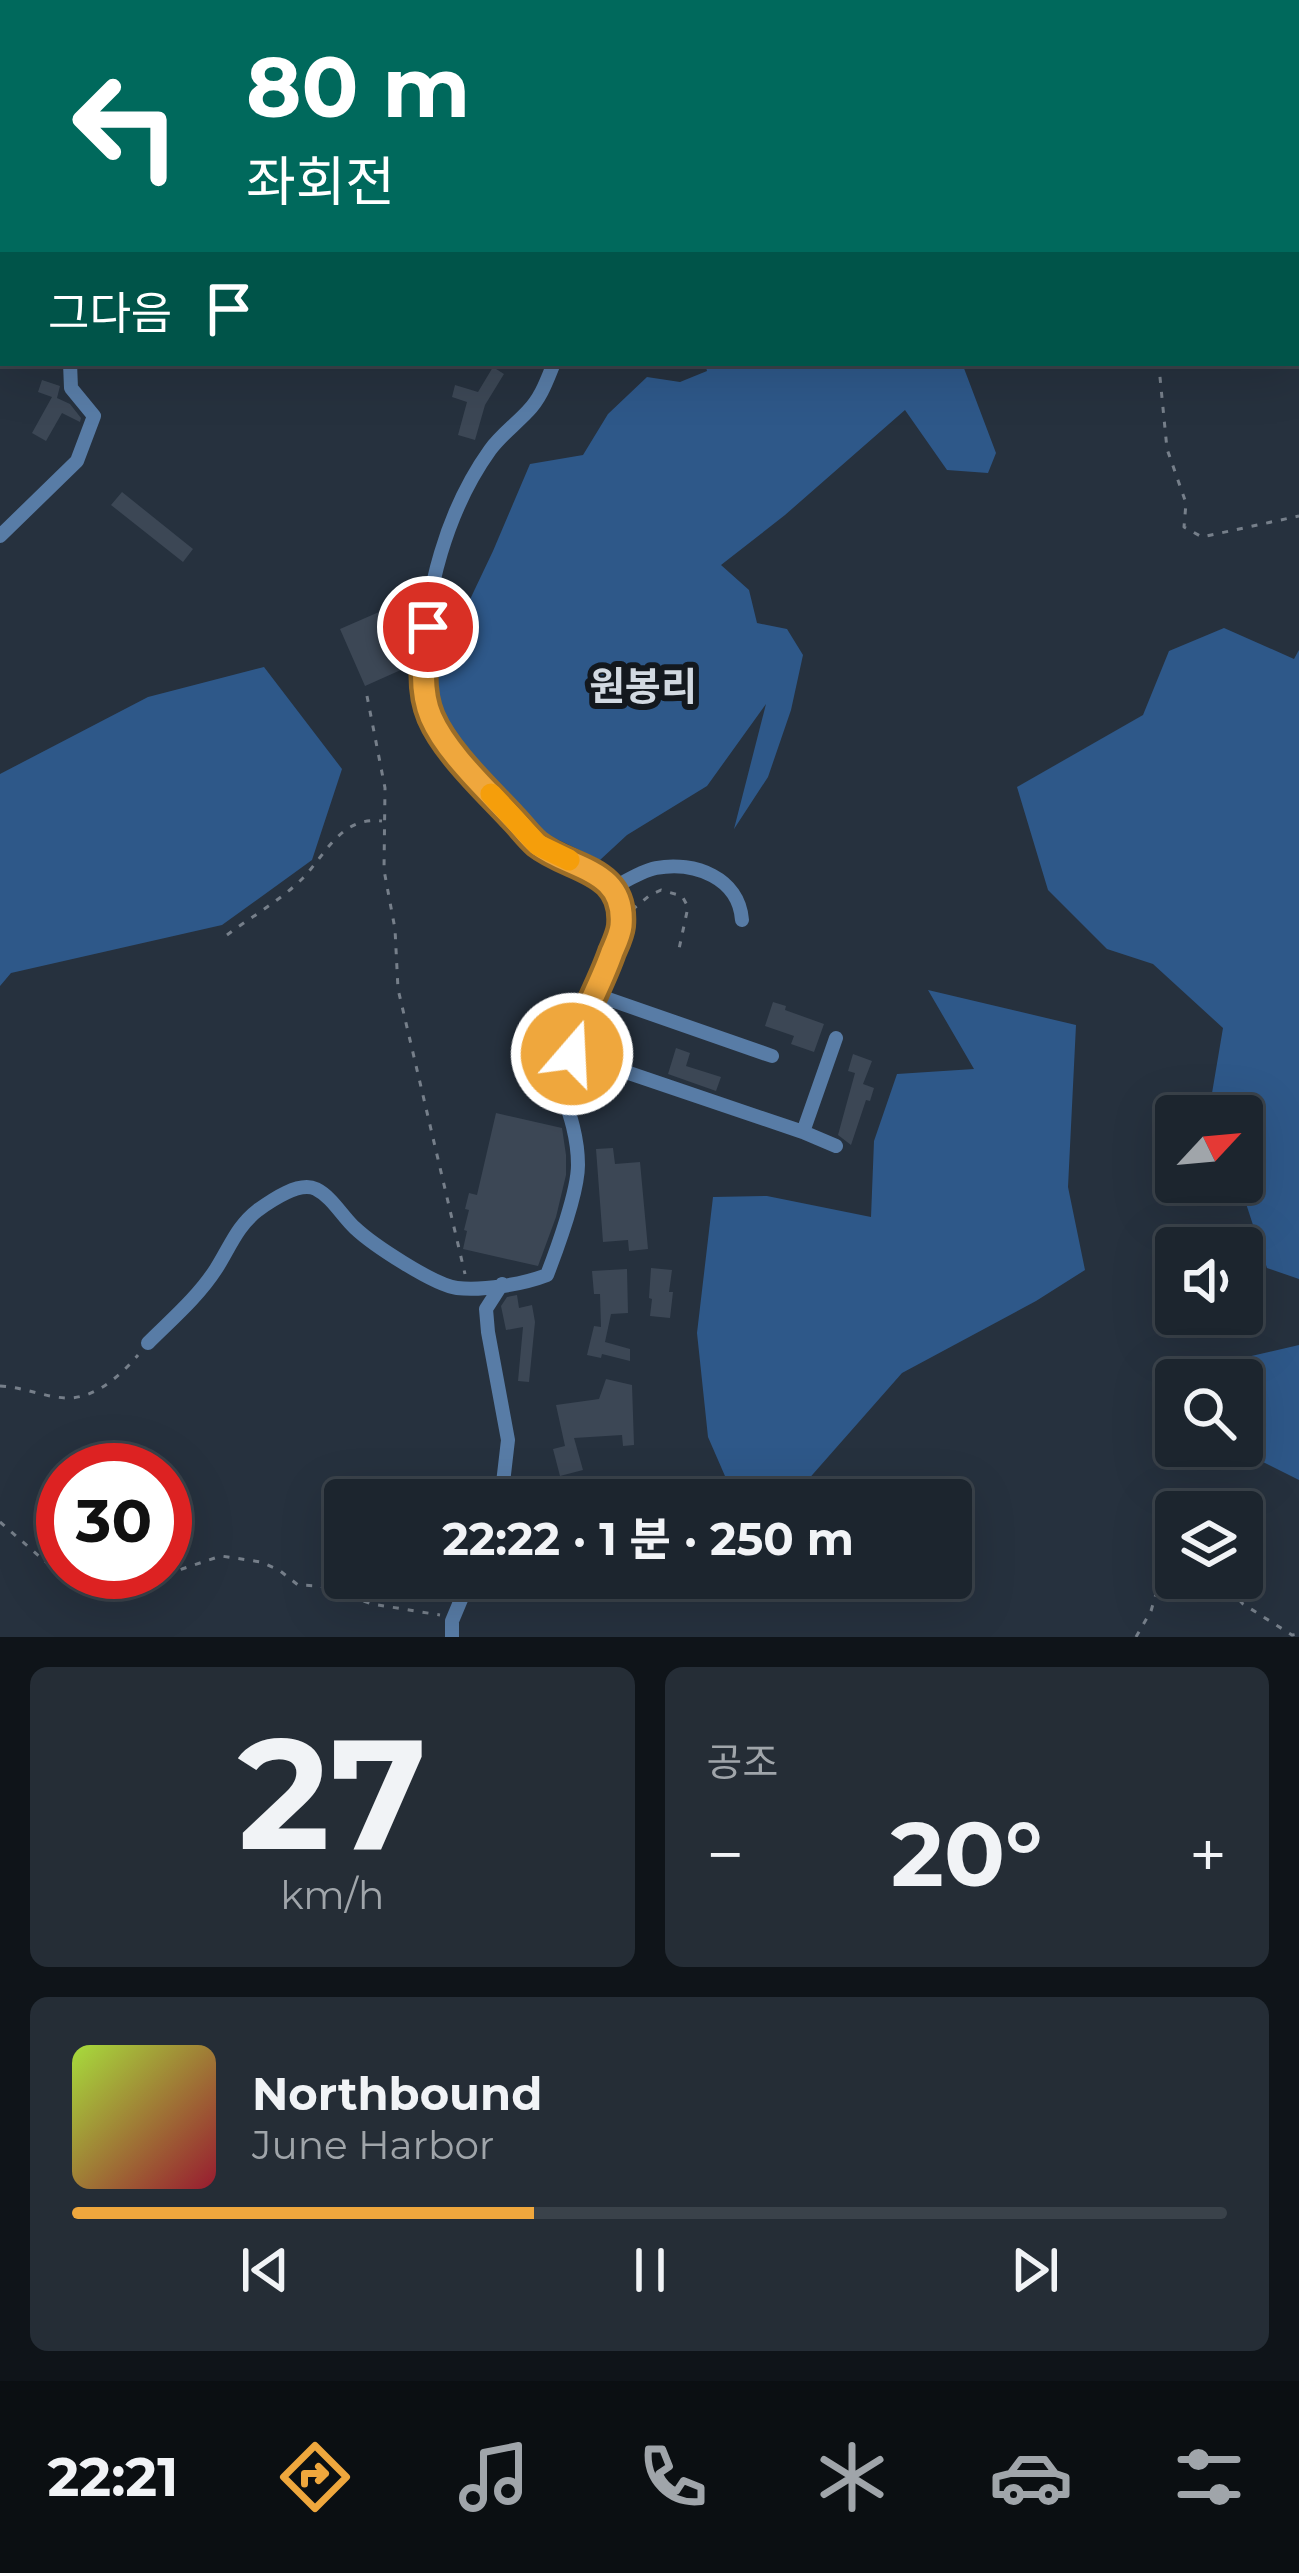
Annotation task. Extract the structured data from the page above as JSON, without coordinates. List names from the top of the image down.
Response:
{
  "districts": ["원봉리"],
  "north": "top right",
  "page": {
    "turn": ["80 m", "좌회전"],
    "then": "그다음",
    "limit": "30",
    "trip": "22:22 · 1 분 · 250 m",
    "tile": [
      ["27", "km/h"],
      "공조"
    ],
    "heat": ["−", "20°", "+"],
    "song": ["Northbound", "June Harbor"],
    "tabs": "22:21"
  }
}
